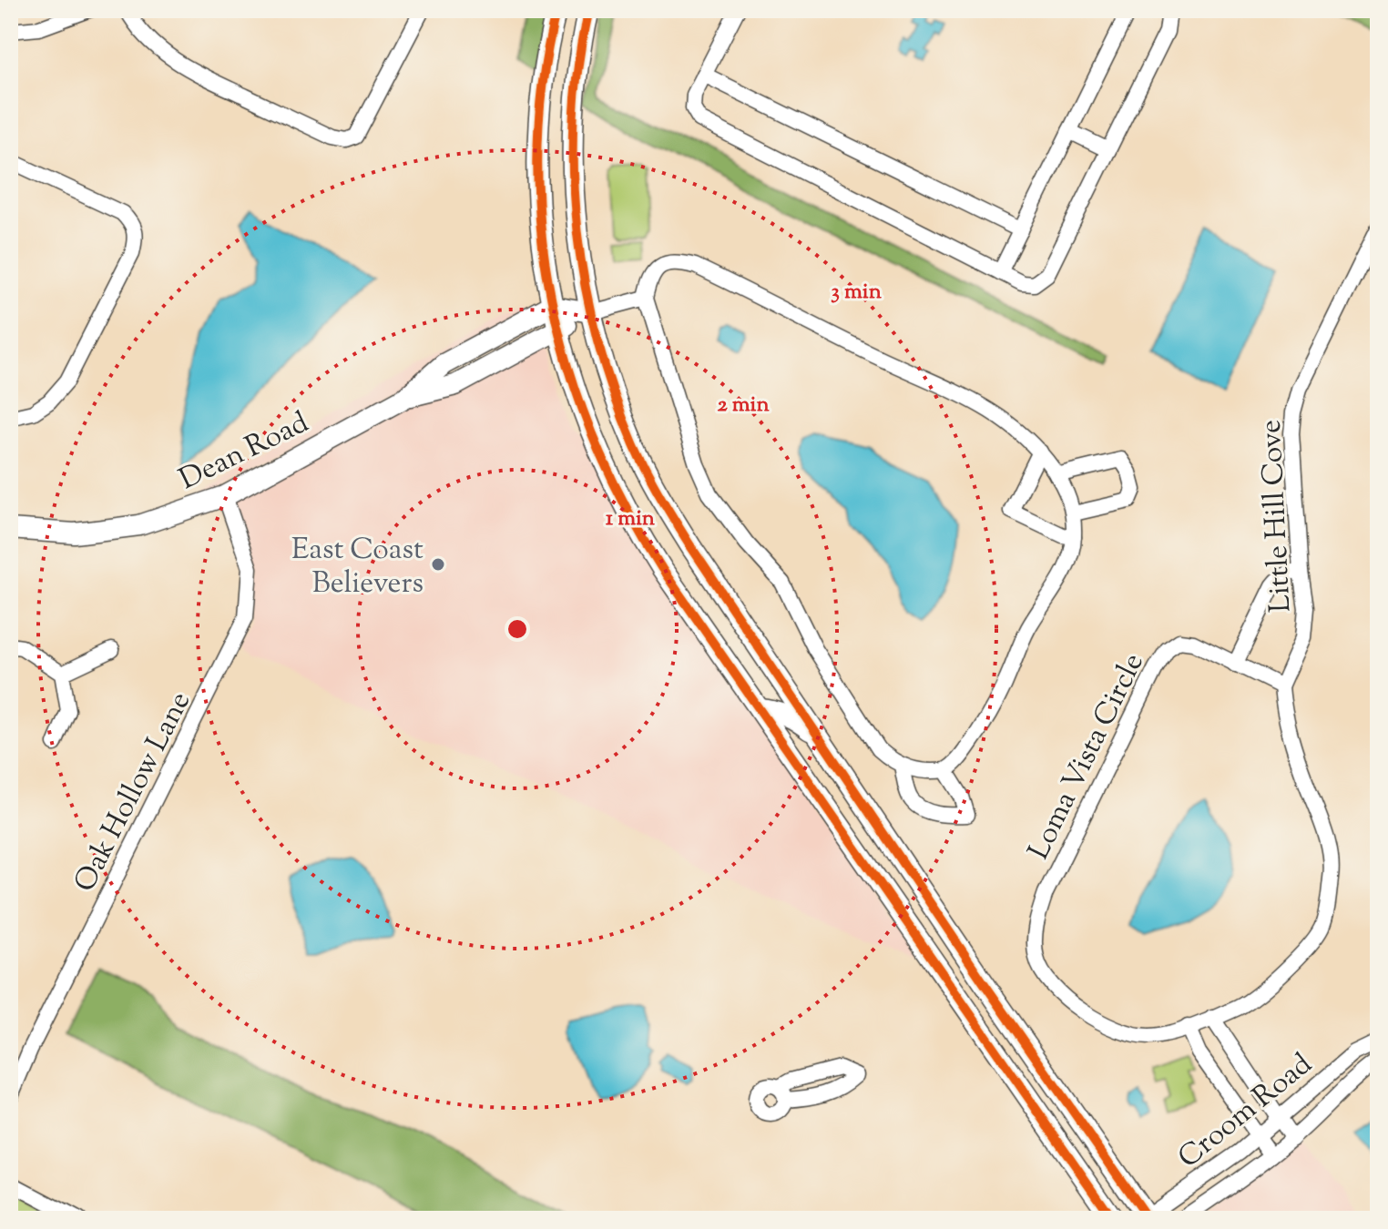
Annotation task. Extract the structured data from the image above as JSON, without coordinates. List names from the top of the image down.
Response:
{
  "streets": {
    "main road": ["Dean Road"],
    "street": [
      "Little Hill Cove",
      "Loma Vista Circle",
      "Oak Hollow Lane",
      "Croom Road"
    ]
  },
  "crossings": [
    ["Dean Road", "Oak Hollow Lane"],
    ["Little Hill Cove", "Loma Vista Circle"]
  ],
  "places": ["East Coast Believers"],
  "rings": ["3 min", "2 min", "1 min"]
}
